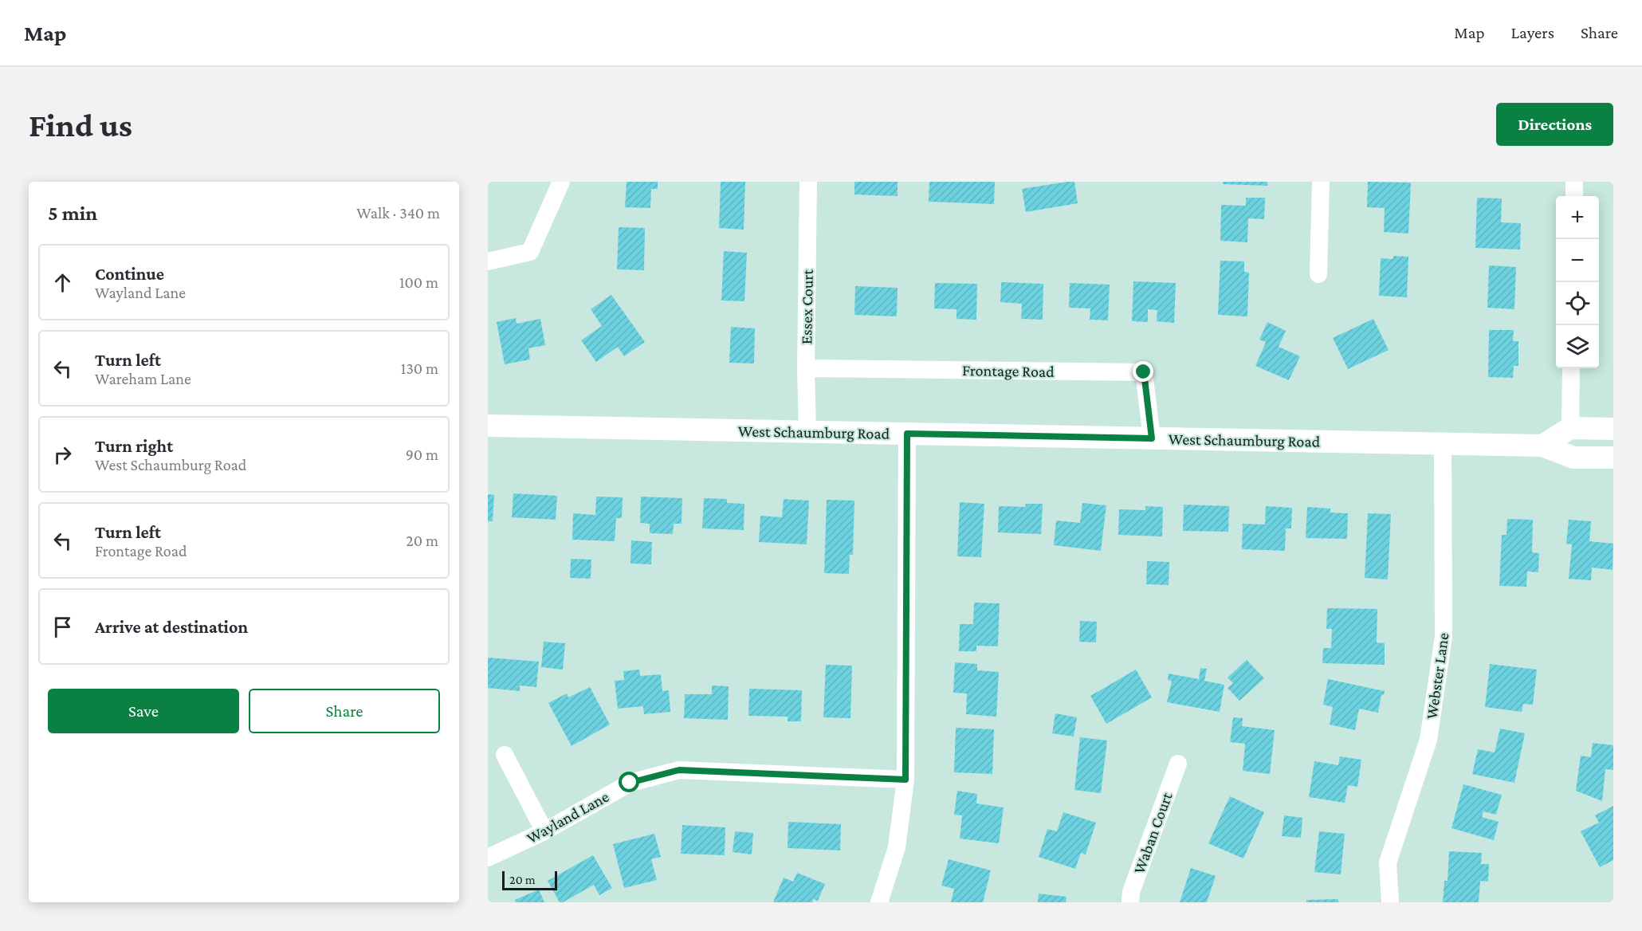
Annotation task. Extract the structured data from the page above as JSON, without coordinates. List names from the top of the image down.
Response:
{
  "streets": {
    "main road": ["West Schaumburg Road"],
    "street": [
      "Essex Court",
      "Frontage Road",
      "Webster Lane",
      "Wayland Lane",
      "Waban Court"
    ]
  },
  "crossings": [
    ["Essex Court", "Frontage Road"],
    ["Essex Court", "West Schaumburg Road"],
    ["Frontage Road", "West Schaumburg Road"],
    ["West Schaumburg Road", "Webster Lane"]
  ],
  "scale_bar": "20 m",
  "page": {
    "header": "Map",
    "nav": ["Map", "Layers", "Share"],
    "buttons": [
      "Directions",
      ["Save", "Share"]
    ],
    "title": "Find us",
    "heading": ["5 min", "Walk · 340 m"],
    "map_buttons": ["+", "−"],
    "list": [
      ["Continue", "Wayland Lane", "100 m"],
      ["Turn left", "Wareham Lane", "130 m"],
      ["Turn right", "West Schaumburg Road", "90 m"],
      ["Turn left", "Frontage Road", "20 m"],
      "Arrive at destination"
    ],
    "scale": "20 m"
  }
}
